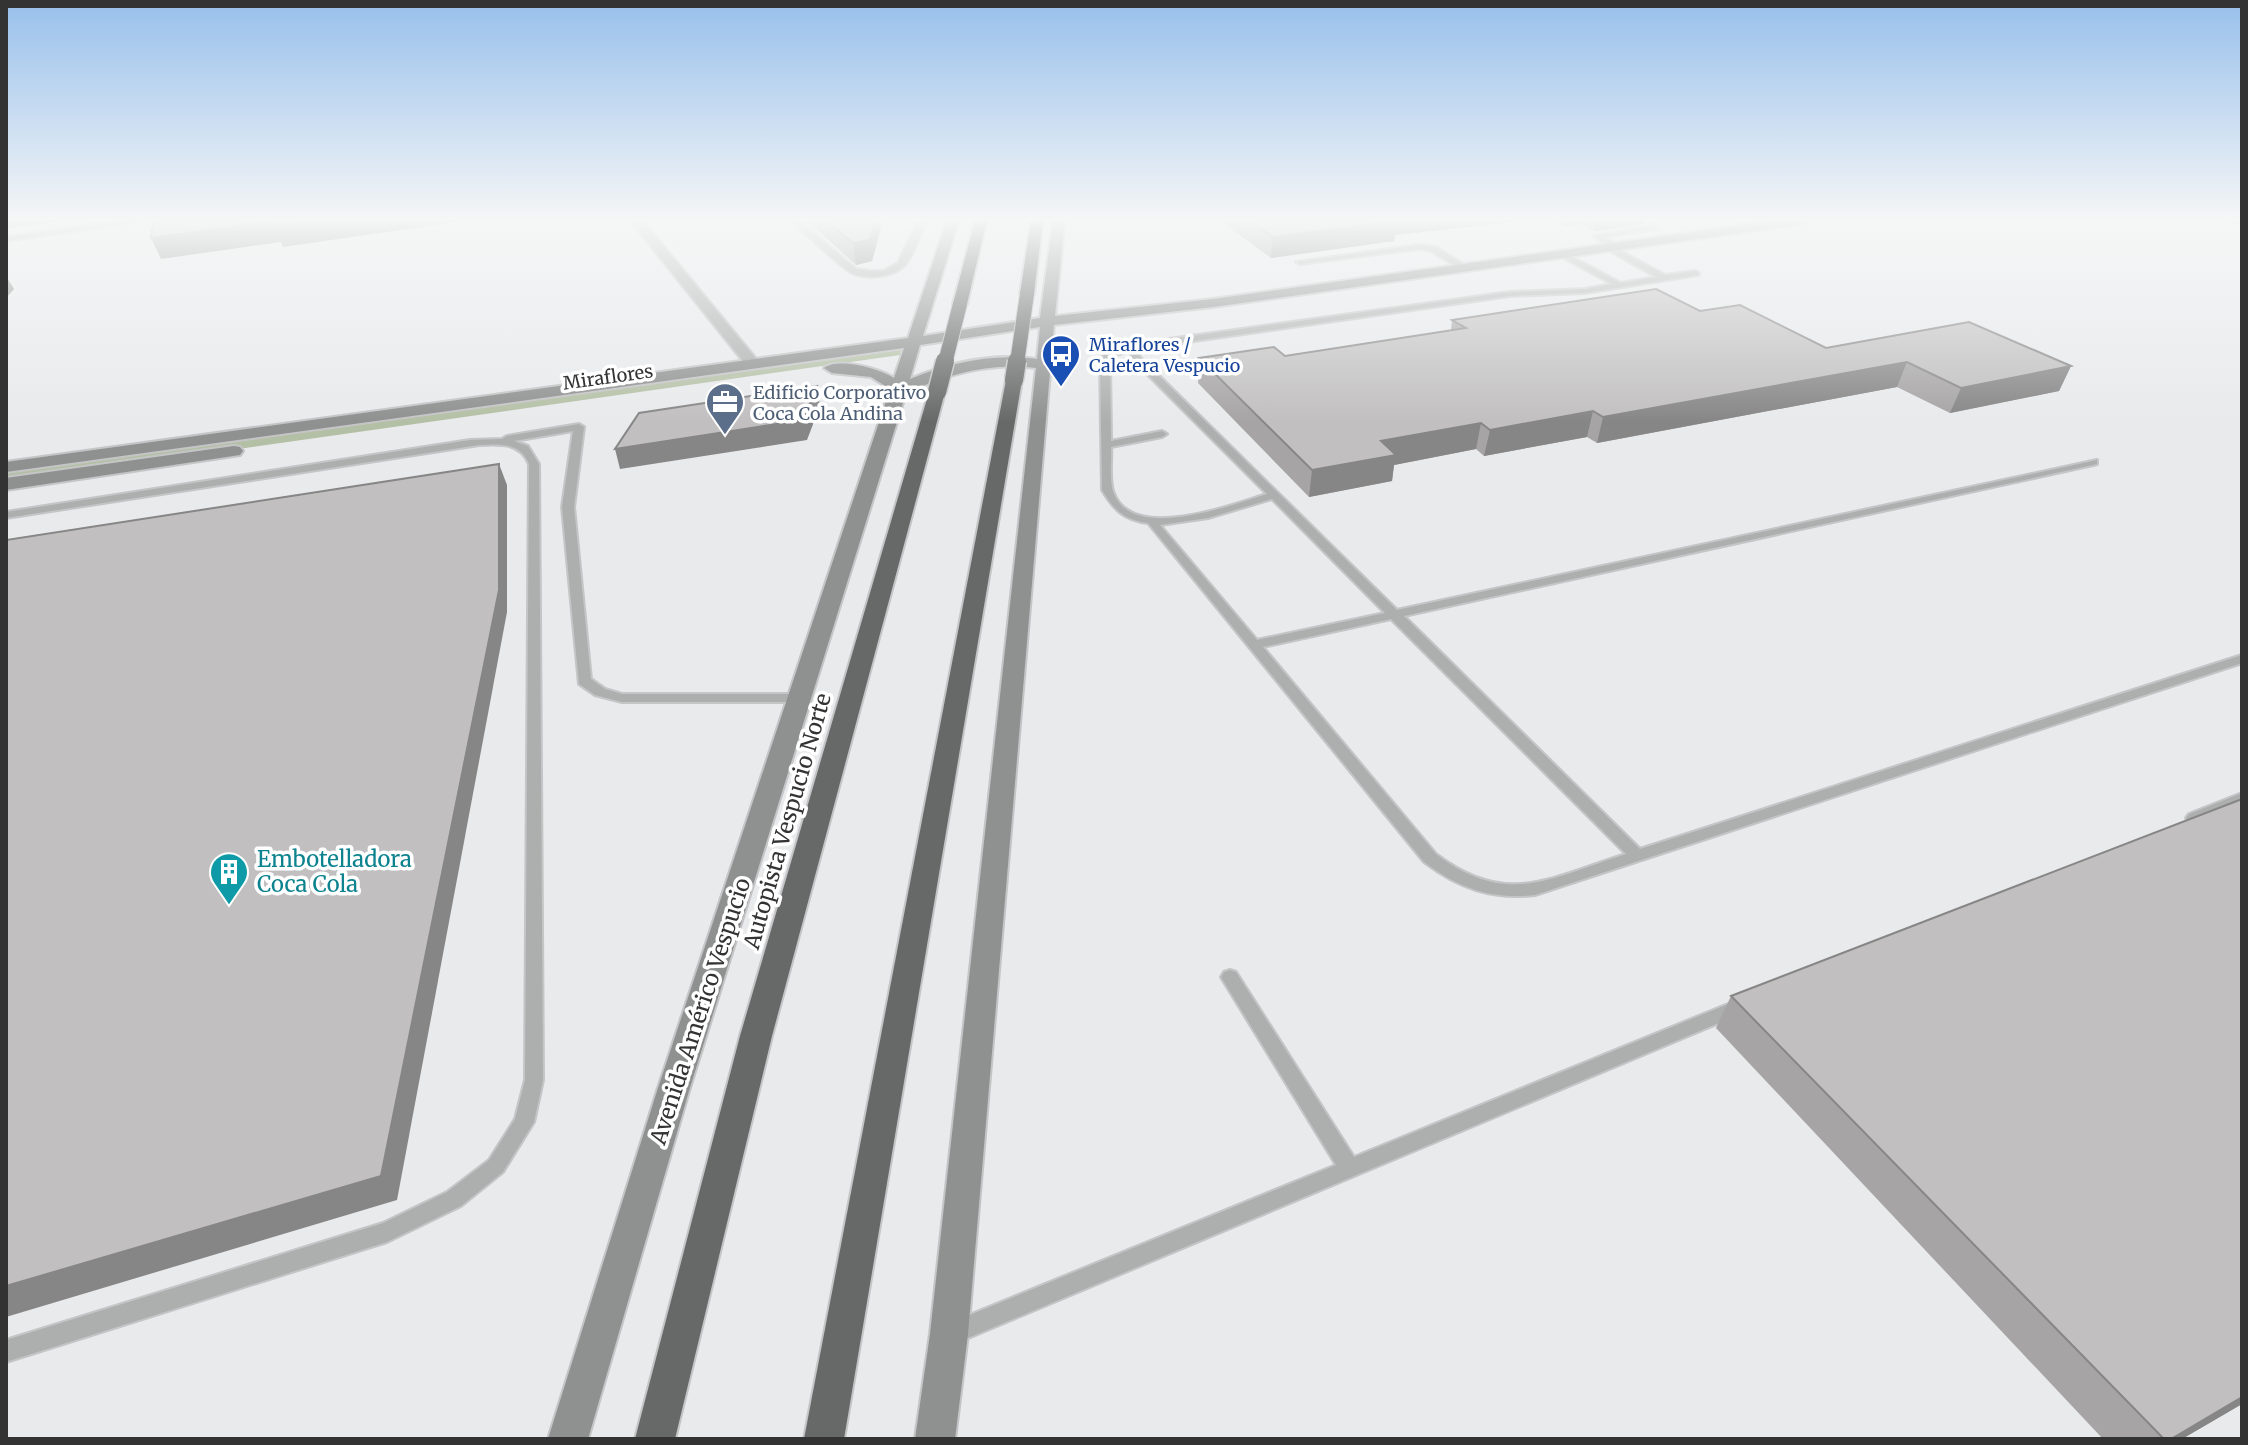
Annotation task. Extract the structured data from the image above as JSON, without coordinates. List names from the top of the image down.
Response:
{
  "streets": {
    "highway": ["Autopista Vespucio Norte"],
    "main road": ["Miraflores", "Avenida Américo Vespucio"]
  },
  "crossings": [
    ["Miraflores", "Avenida Américo Vespucio"]
  ],
  "places": {
    "bus stop": ["Miraflores / Caletera Vespucio"],
    "office": ["Edificio Corporativo Coca Cola Andina"],
    "building": ["Embotelladora Coca Cola"]
  }
}
